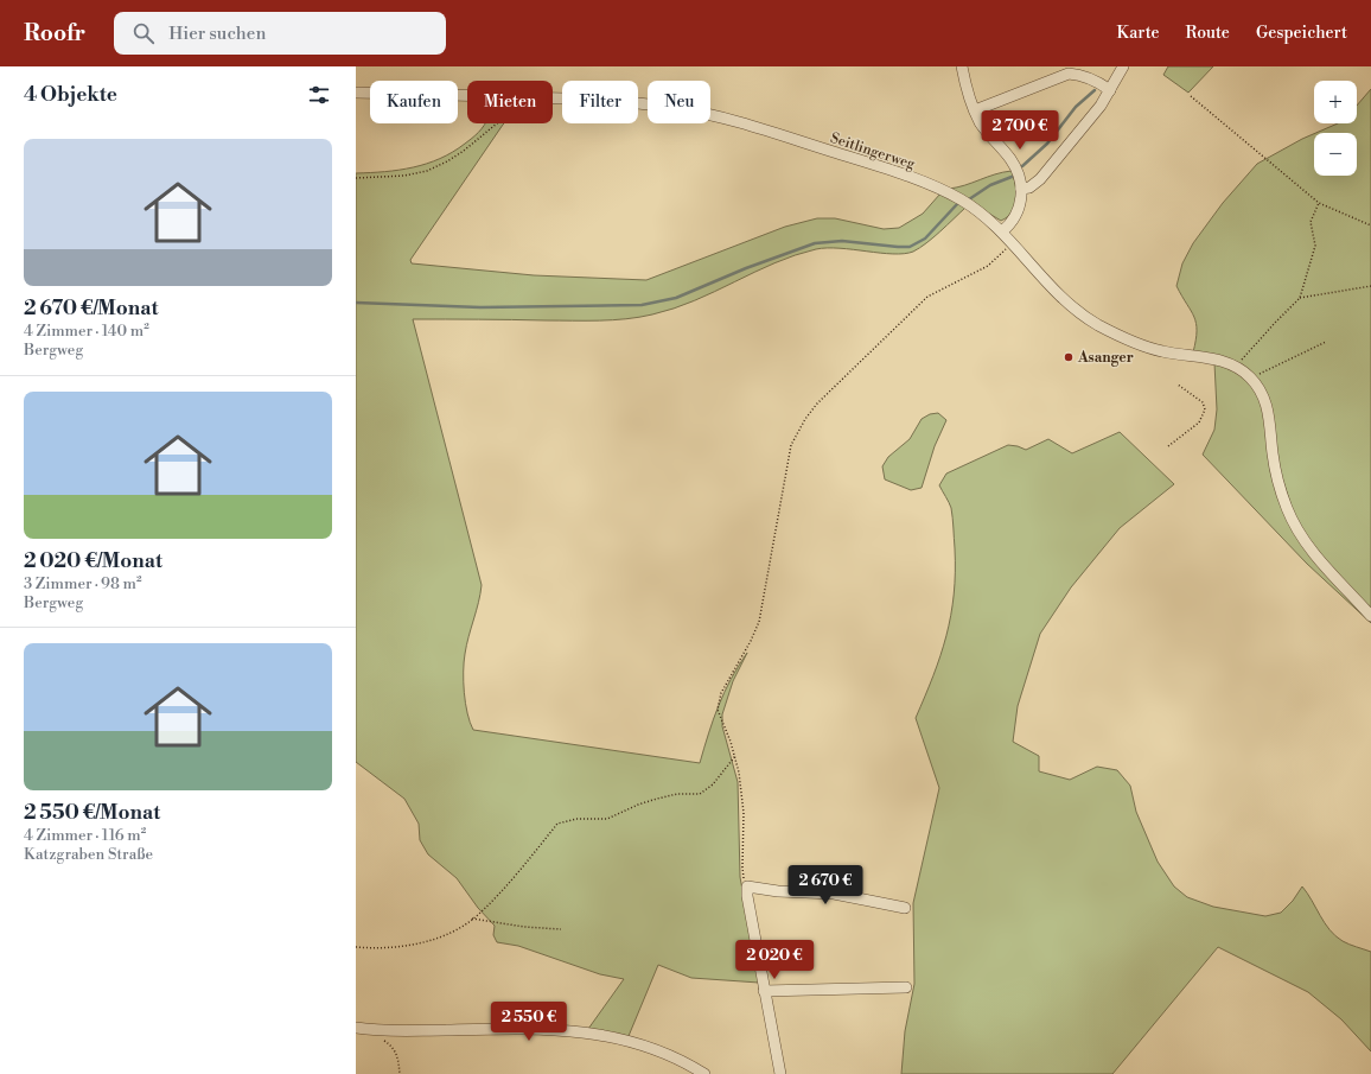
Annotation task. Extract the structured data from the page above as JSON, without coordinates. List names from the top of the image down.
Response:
{
  "streets": {
    "street": ["Seitlingerweg"]
  },
  "places": ["Asanger"],
  "page": {
    "header": "Roofr",
    "search": "Hier suchen",
    "nav": ["Karte", "Route", "Gespeichert"],
    "heading": "4 Objekte",
    "map_buttons": ["+", "−"],
    "chip": [
      "Kaufen",
      "Mieten",
      "Filter",
      "Neu"
    ],
    "price": [
      "2 700 €",
      "2 670 €",
      "2 020 €",
      "2 550 €"
    ],
    "list": [
      {
        "name": "2 670 €/Monat",
        "note": "4 Zimmer · 140 m² · Bergweg"
      },
      {
        "name": "2 020 €/Monat",
        "note": "3 Zimmer · 98 m² · Bergweg"
      },
      {
        "name": "2 550 €/Monat",
        "note": "4 Zimmer · 116 m² · Katzgraben Straße"
      }
    ]
  }
}
